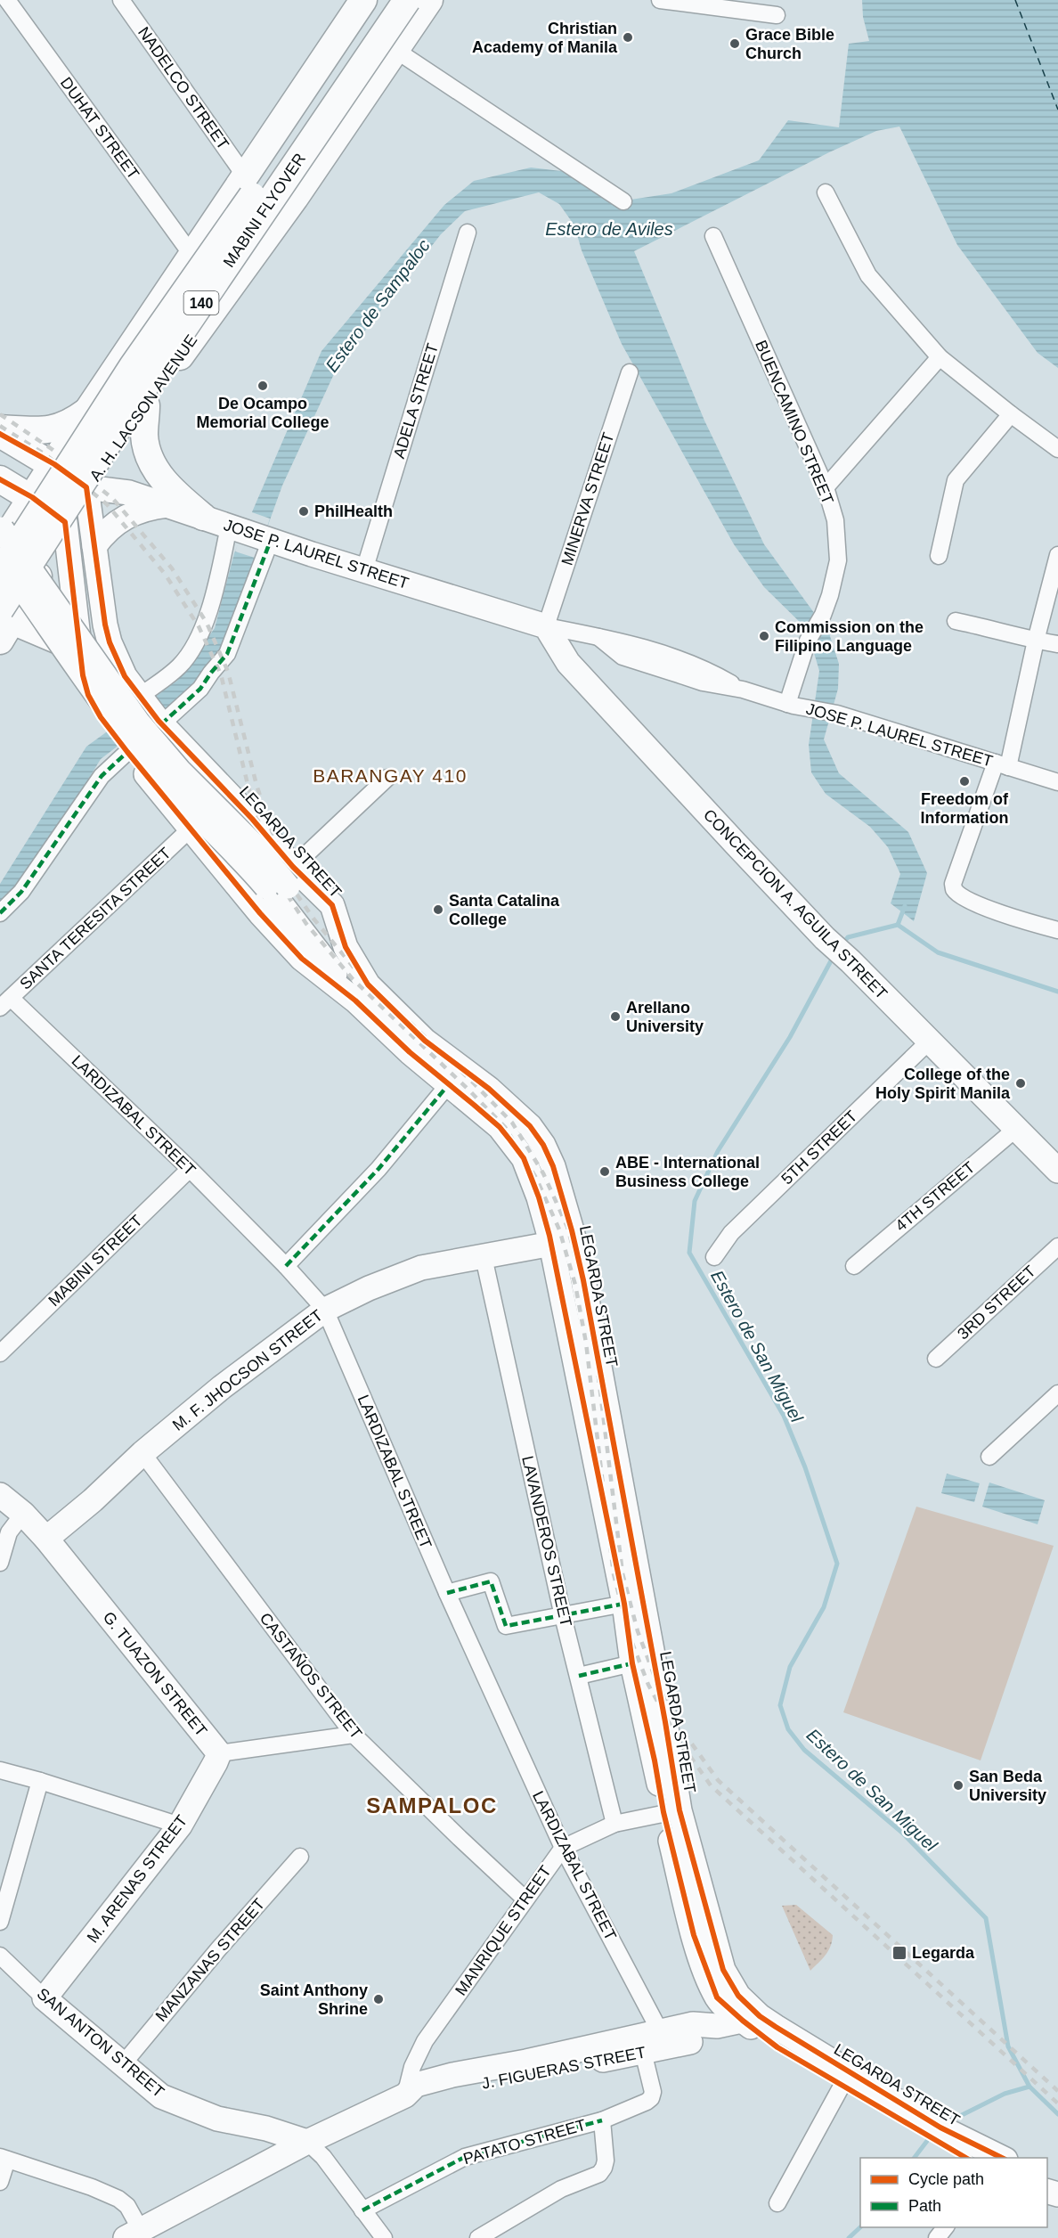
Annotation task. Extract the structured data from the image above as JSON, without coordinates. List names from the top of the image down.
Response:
{
  "streets": {
    "main road": [
      "MABINI FLYOVER",
      "140",
      "A. H. LACSON AVENUE",
      "JOSE P. LAUREL STREET",
      "LEGARDA STREET",
      "CONCEPCION A. AGUILA STREET",
      "M. F. JHOCSON STREET",
      "G. TUAZON STREET",
      "M. ARENAS STREET",
      "SAN ANTON STREET",
      "J. FIGUERAS STREET"
    ],
    "street": [
      "NADELCO STREET",
      "DUHAT STREET",
      "ADELA STREET",
      "BUENCAMINO STREET",
      "MINERVA STREET",
      "SANTA TERESITA STREET",
      "LARDIZABAL STREET",
      "5TH STREET",
      "4TH STREET",
      "MABINI STREET",
      "3RD STREET",
      "LAVANDEROS STREET",
      "CASTAÑOS STREET",
      "MANRIQUE STREET",
      "MANZANAS STREET",
      "PATATO STREET"
    ]
  },
  "crossings": [
    ["NADELCO STREET", "140"],
    ["DUHAT STREET", "140"],
    ["MABINI FLYOVER", "A. H. LACSON AVENUE"],
    ["140", "JOSE P. LAUREL STREET"],
    ["ADELA STREET", "JOSE P. LAUREL STREET"],
    ["A. H. LACSON AVENUE", "JOSE P. LAUREL STREET"],
    ["A. H. LACSON AVENUE", "LEGARDA STREET"],
    ["BUENCAMINO STREET", "JOSE P. LAUREL STREET"],
    ["MINERVA STREET", "JOSE P. LAUREL STREET"],
    ["MINERVA STREET", "CONCEPCION A. AGUILA STREET"],
    ["JOSE P. LAUREL STREET", "LEGARDA STREET"],
    ["JOSE P. LAUREL STREET", "CONCEPCION A. AGUILA STREET"],
    ["LEGARDA STREET", "SANTA TERESITA STREET"],
    ["LEGARDA STREET", "M. F. JHOCSON STREET"],
    ["LEGARDA STREET", "MANRIQUE STREET"],
    ["LEGARDA STREET", "J. FIGUERAS STREET"],
    ["CONCEPCION A. AGUILA STREET", "5TH STREET"],
    ["CONCEPCION A. AGUILA STREET", "4TH STREET"],
    ["SANTA TERESITA STREET", "LARDIZABAL STREET"],
    ["LARDIZABAL STREET", "MABINI STREET"],
    ["LARDIZABAL STREET", "M. F. JHOCSON STREET"],
    ["LARDIZABAL STREET", "MANRIQUE STREET"],
    ["LARDIZABAL STREET", "J. FIGUERAS STREET"],
    ["M. F. JHOCSON STREET", "LAVANDEROS STREET"],
    ["M. F. JHOCSON STREET", "G. TUAZON STREET"],
    ["M. F. JHOCSON STREET", "CASTAÑOS STREET"],
    ["LAVANDEROS STREET", "MANRIQUE STREET"],
    ["G. TUAZON STREET", "M. ARENAS STREET"],
    ["CASTAÑOS STREET", "MANRIQUE STREET"],
    ["M. ARENAS STREET", "SAN ANTON STREET"],
    ["MANRIQUE STREET", "J. FIGUERAS STREET"],
    ["MANZANAS STREET", "SAN ANTON STREET"],
    ["SAN ANTON STREET", "J. FIGUERAS STREET"],
    ["SAN ANTON STREET", "PATATO STREET"],
    ["J. FIGUERAS STREET", "PATATO STREET"]
  ],
  "districts": ["BARANGAY 410", "SAMPALOC"],
  "water": ["Estero de Aviles", "Estero de Sampaloc", "Estero de San Miguel"],
  "places": {
    "other": [
      "Christian Academy of Manila",
      "Grace Bible Church",
      "De Ocampo Memorial College",
      "PhilHealth",
      "Commission on the Filipino Language",
      "Freedom of Information",
      "Santa Catalina College",
      "Arellano University",
      "College of the Holy Spirit Manila",
      "ABE - International Business College",
      "San Beda University",
      "Saint Anthony Shrine"
    ],
    "transit": ["Legarda"]
  },
  "legend": ["Cycle path", "Path"]
}
